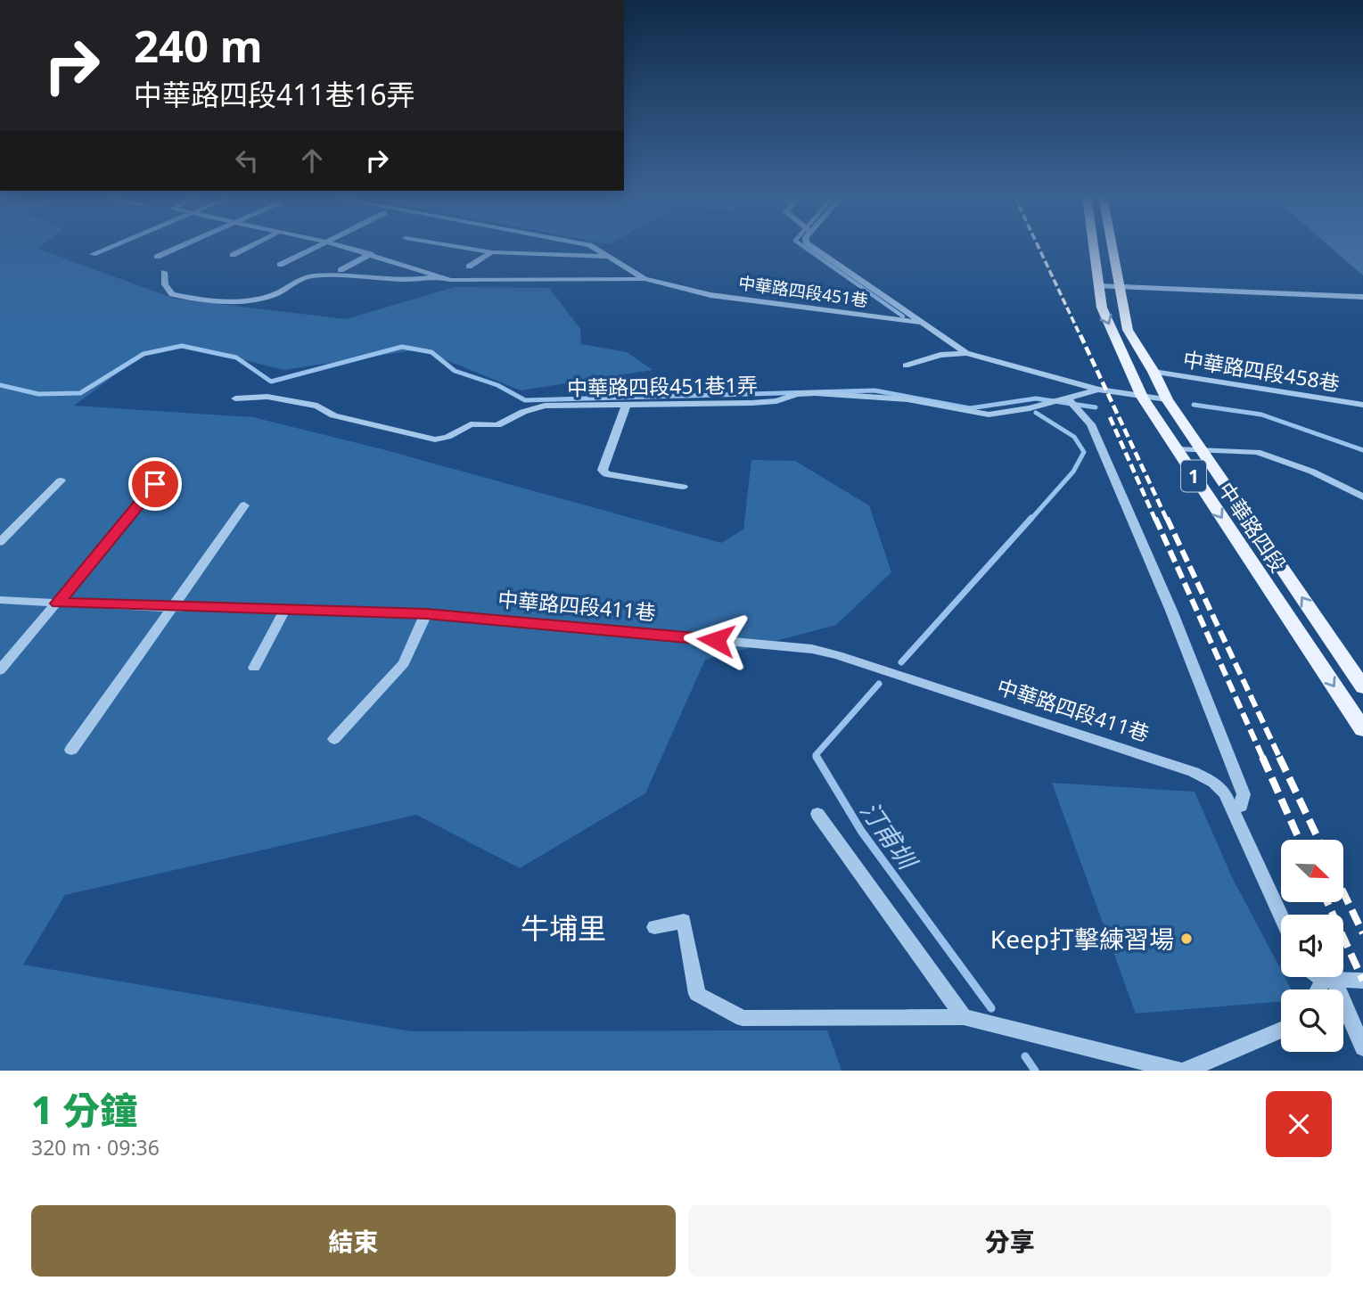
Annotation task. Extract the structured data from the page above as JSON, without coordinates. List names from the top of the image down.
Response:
{
  "streets": {
    "main road": ["1", "中華路四段"],
    "lane": [
      "中華路四段451巷",
      "中華路四段458巷",
      "中華路四段451巷1弄",
      "中華路四段411巷"
    ]
  },
  "crossings": [
    ["中華路四段451巷", "中華路四段451巷1弄"],
    ["中華路四段451巷", "中華路四段"],
    ["中華路四段458巷", "中華路四段"]
  ],
  "districts": ["牛埔里"],
  "water": ["汀甫圳"],
  "places": ["Keep打擊練習場"],
  "north": "bottom right",
  "page": {
    "turn": ["240 m", "中華路四段411巷16弄"],
    "heading": ["1 分鐘", "320 m · 09:36"],
    "buttons": ["結束", "分享"]
  }
}
